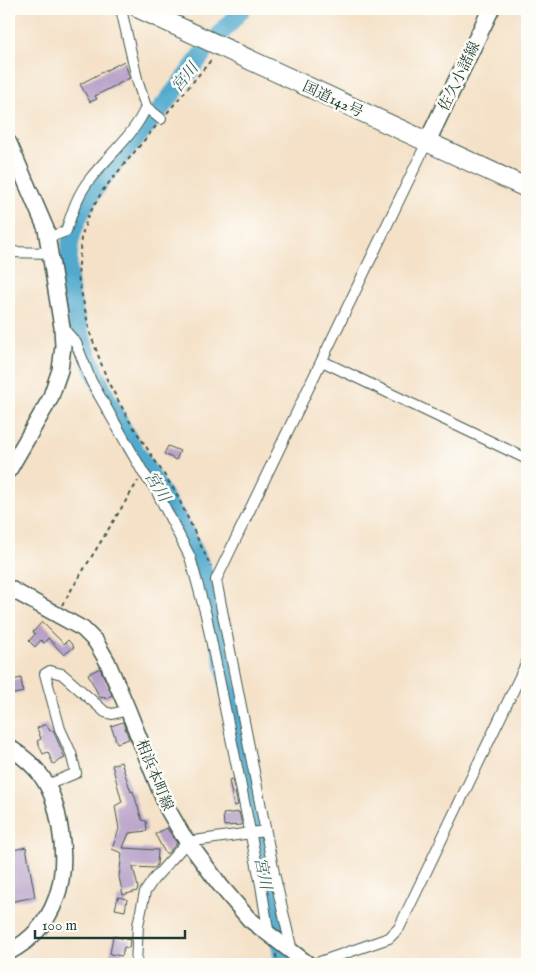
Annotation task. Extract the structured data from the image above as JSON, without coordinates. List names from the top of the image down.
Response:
{
  "streets": {
    "highway": ["国道142号"],
    "main road": ["佐久小諸線"],
    "street": ["相浜本町線"]
  },
  "crossings": [
    ["佐久小諸線", "国道142号"]
  ],
  "water": ["宮川"],
  "scale_bar": "100 m"
}
